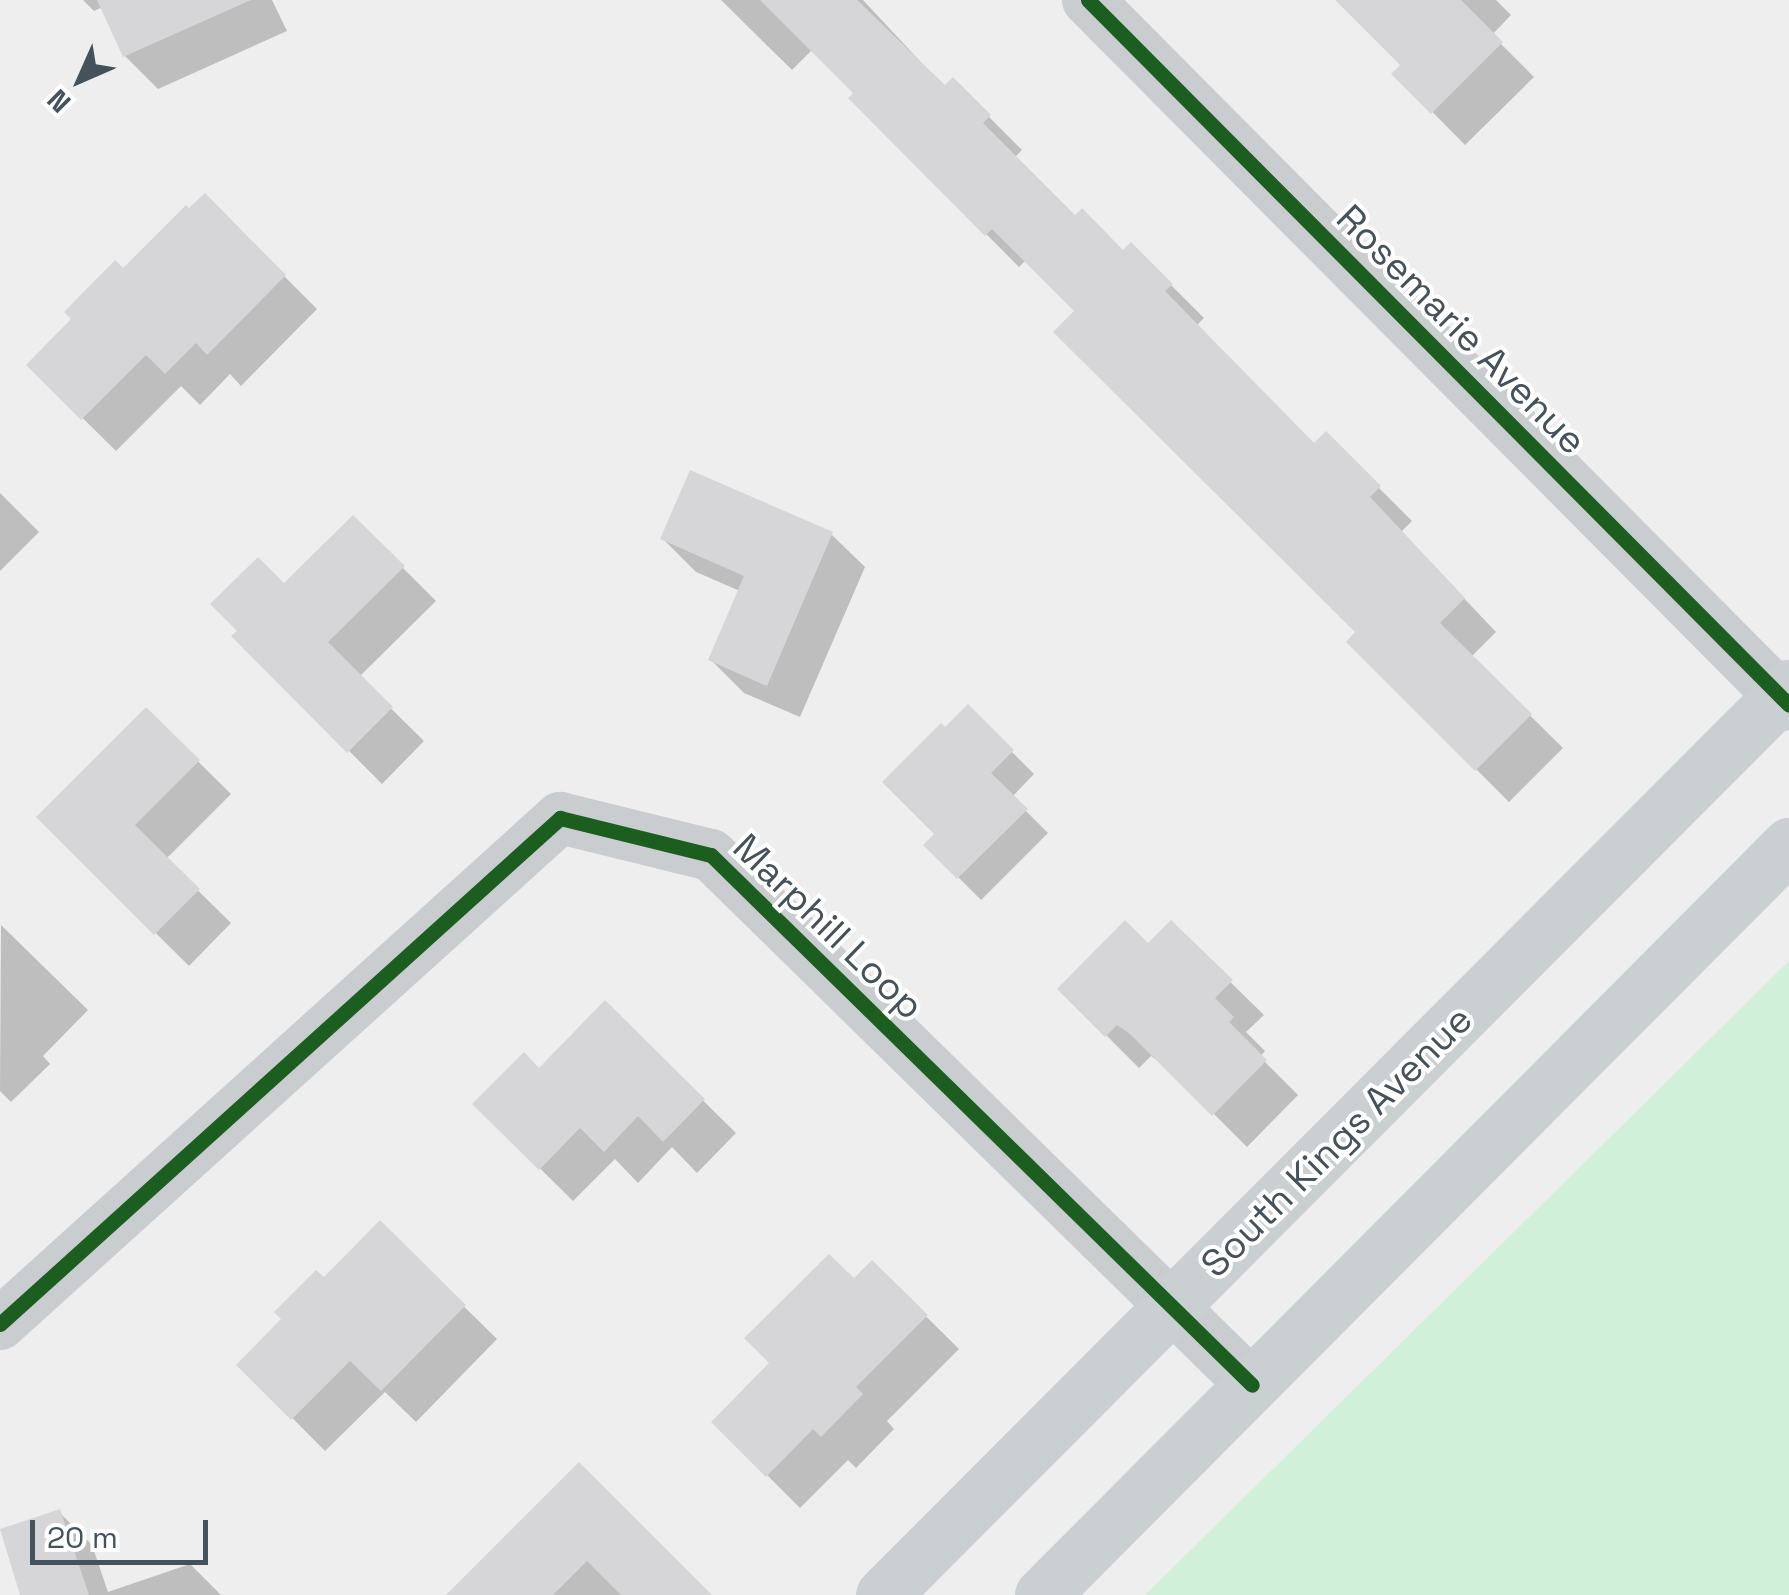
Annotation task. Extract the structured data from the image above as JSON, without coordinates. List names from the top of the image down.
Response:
{
  "streets": {
    "main road": ["South Kings Avenue"],
    "street": ["Rosemarie Avenue", "Marphill Loop"]
  },
  "crossings": [
    ["Rosemarie Avenue", "South Kings Avenue"],
    ["Marphill Loop", "South Kings Avenue"]
  ],
  "scale_bar": "20 m",
  "north": "bottom left"
}
